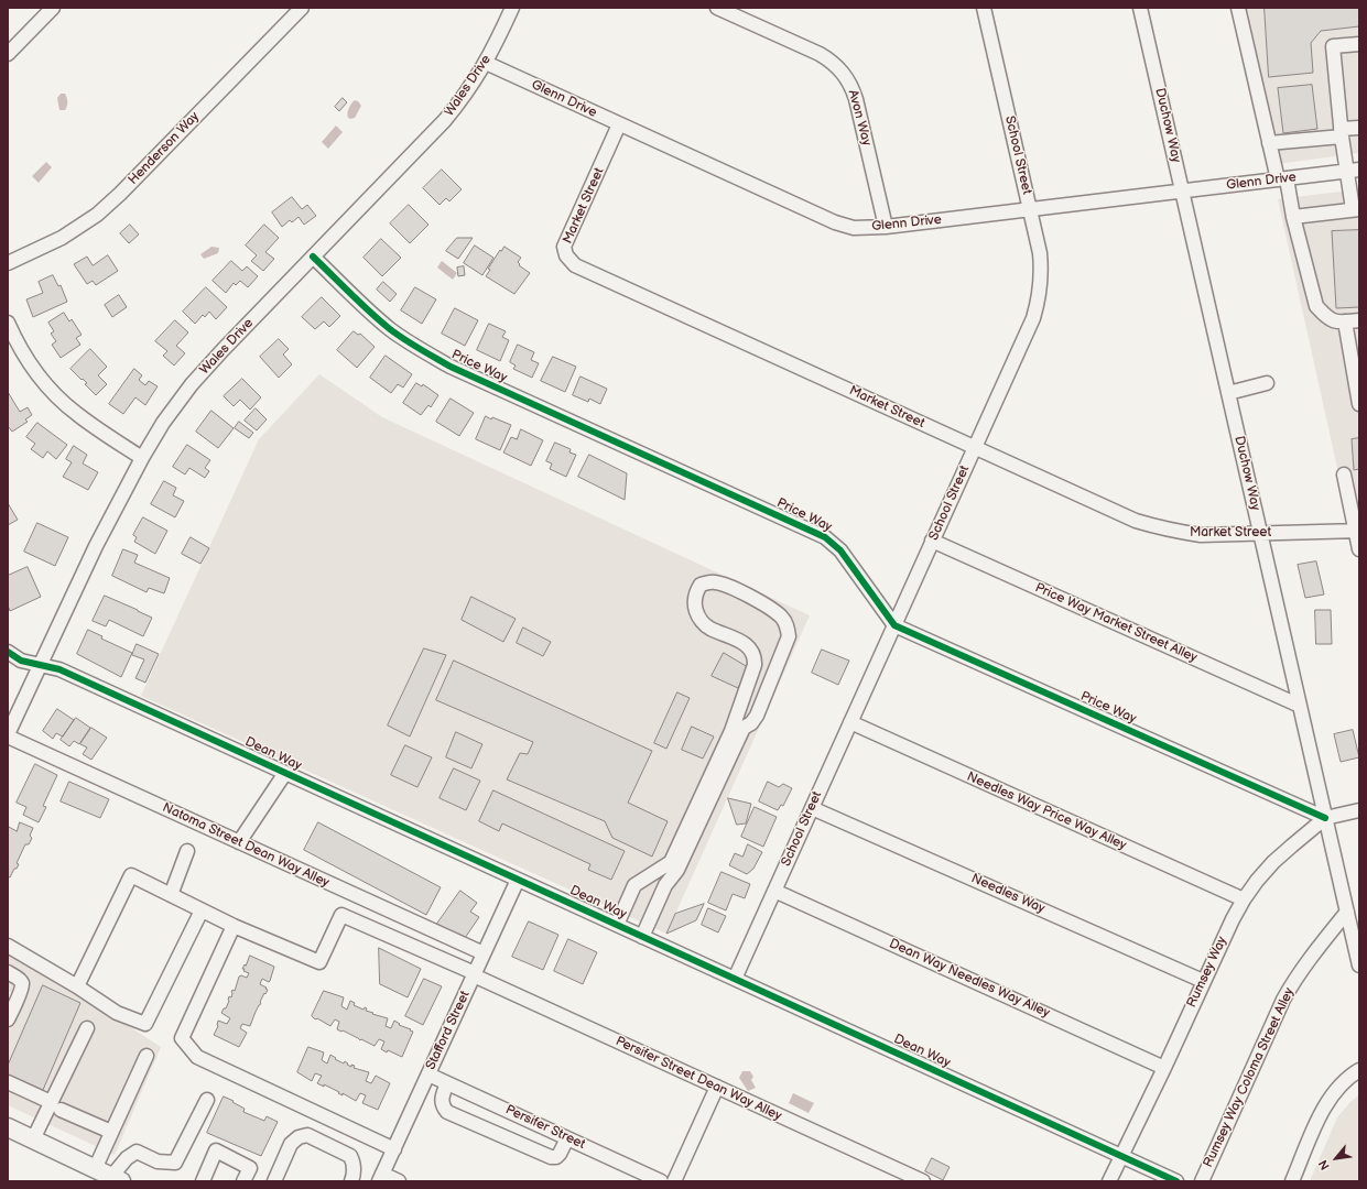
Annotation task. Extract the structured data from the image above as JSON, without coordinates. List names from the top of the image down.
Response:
{
  "streets": {
    "street": [
      "Wales Drive",
      "Glenn Drive",
      "Avon Way",
      "Duchow Way",
      "Henderson Way",
      "School Street",
      "Market Street",
      "Price Way",
      "Price Way Market Street Alley",
      "Dean Way",
      "Needles Way Price Way Alley",
      "Natoma Street Dean Way Alley",
      "Needles Way",
      "Rumsey Way",
      "Dean Way Needles Way Alley",
      "Stafford Street",
      "Rumsey Way Coloma Street Alley",
      "Persifer Street Dean Way Alley",
      "Persifer Street"
    ]
  },
  "crossings": [
    ["Wales Drive", "Glenn Drive"],
    ["Wales Drive", "Price Way"],
    ["Wales Drive", "Dean Way"],
    ["Wales Drive", "Natoma Street Dean Way Alley"],
    ["Glenn Drive", "Avon Way"],
    ["Glenn Drive", "Duchow Way"],
    ["Glenn Drive", "School Street"],
    ["Glenn Drive", "Market Street"],
    ["Duchow Way", "Market Street"],
    ["Duchow Way", "Price Way"],
    ["Duchow Way", "Price Way Market Street Alley"],
    ["Duchow Way", "Rumsey Way"],
    ["Duchow Way", "Rumsey Way Coloma Street Alley"],
    ["School Street", "Market Street"],
    ["School Street", "Price Way"],
    ["School Street", "Price Way Market Street Alley"],
    ["School Street", "Dean Way"],
    ["School Street", "Needles Way Price Way Alley"],
    ["School Street", "Needles Way"],
    ["School Street", "Dean Way Needles Way Alley"],
    ["Price Way", "Rumsey Way"],
    ["Dean Way", "Rumsey Way"],
    ["Dean Way", "Stafford Street"],
    ["Needles Way Price Way Alley", "Rumsey Way"],
    ["Natoma Street Dean Way Alley", "Stafford Street"],
    ["Needles Way", "Rumsey Way"],
    ["Rumsey Way", "Dean Way Needles Way Alley"],
    ["Stafford Street", "Persifer Street Dean Way Alley"],
    ["Stafford Street", "Persifer Street"]
  ],
  "north": "bottom left"
}
